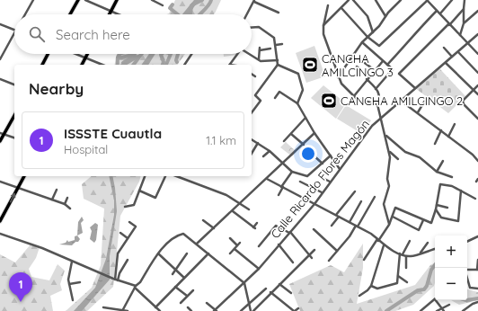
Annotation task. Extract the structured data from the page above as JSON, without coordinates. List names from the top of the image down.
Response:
{
  "streets": {
    "street": ["Calle Ricardo Flores Magón"]
  },
  "places": {
    "sports": ["CANCHA AMILCINGO 3", "CANCHA AMILCINGO 2"]
  },
  "page": {
    "search": "Search here",
    "heading": "Nearby",
    "list": [
      {
        "mark": "1",
        "name": "ISSSTE Cuautla",
        "note": "Hospital",
        "value": "1.1 km"
      }
    ],
    "map_buttons": ["+", "−"],
    "pins": "1"
  }
}
